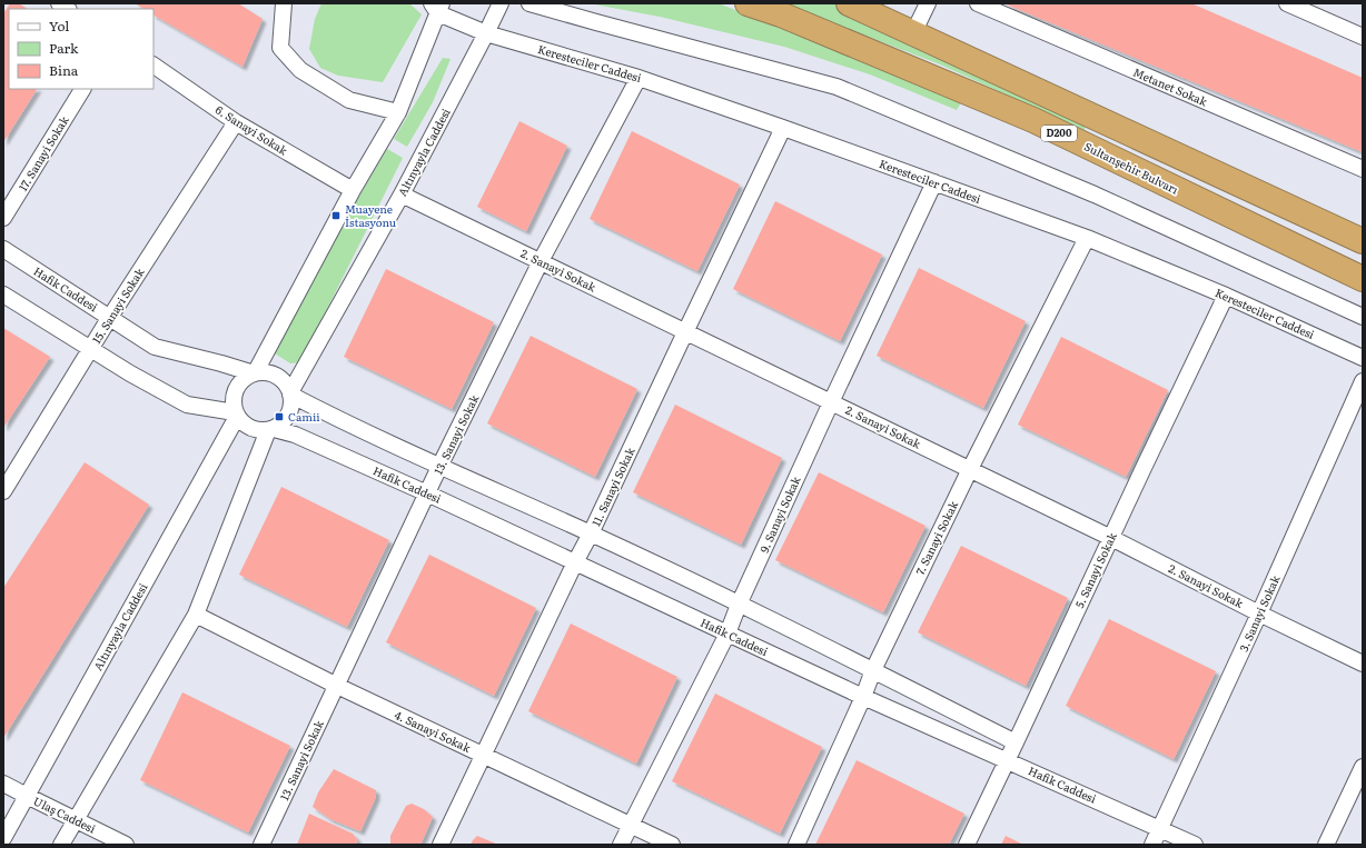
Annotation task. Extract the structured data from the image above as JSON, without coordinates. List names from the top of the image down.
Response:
{
  "streets": {
    "highway": ["D200", "Sultanşehir Bulvarı"],
    "street": [
      "Keresteciler Caddesi",
      "Metanet Sokak",
      "6. Sanayi Sokak",
      "Altınyayla Caddesi",
      "17. Sanayi Sokak",
      "2. Sanayi Sokak",
      "Hafik Caddesi",
      "15. Sanayi Sokak",
      "13. Sanayi Sokak",
      "11. Sanayi Sokak",
      "9. Sanayi Sokak",
      "7. Sanayi Sokak",
      "5. Sanayi Sokak",
      "3. Sanayi Sokak",
      "4. Sanayi Sokak",
      "Ulaş Caddesi"
    ]
  },
  "crossings": [
    ["Keresteciler Caddesi", "Altınyayla Caddesi"],
    ["Keresteciler Caddesi", "13. Sanayi Sokak"],
    ["Keresteciler Caddesi", "11. Sanayi Sokak"],
    ["Keresteciler Caddesi", "9. Sanayi Sokak"],
    ["Keresteciler Caddesi", "7. Sanayi Sokak"],
    ["Keresteciler Caddesi", "5. Sanayi Sokak"],
    ["6. Sanayi Sokak", "15. Sanayi Sokak"],
    ["Altınyayla Caddesi", "2. Sanayi Sokak"],
    ["Altınyayla Caddesi", "Hafik Caddesi"],
    ["Altınyayla Caddesi", "Ulaş Caddesi"],
    ["2. Sanayi Sokak", "13. Sanayi Sokak"],
    ["2. Sanayi Sokak", "11. Sanayi Sokak"],
    ["2. Sanayi Sokak", "9. Sanayi Sokak"],
    ["2. Sanayi Sokak", "7. Sanayi Sokak"],
    ["2. Sanayi Sokak", "5. Sanayi Sokak"],
    ["2. Sanayi Sokak", "3. Sanayi Sokak"],
    ["Hafik Caddesi", "15. Sanayi Sokak"],
    ["Hafik Caddesi", "13. Sanayi Sokak"],
    ["Hafik Caddesi", "11. Sanayi Sokak"],
    ["Hafik Caddesi", "9. Sanayi Sokak"],
    ["Hafik Caddesi", "7. Sanayi Sokak"],
    ["Hafik Caddesi", "5. Sanayi Sokak"],
    ["Hafik Caddesi", "3. Sanayi Sokak"],
    ["13. Sanayi Sokak", "4. Sanayi Sokak"],
    ["11. Sanayi Sokak", "4. Sanayi Sokak"],
    ["9. Sanayi Sokak", "4. Sanayi Sokak"]
  ],
  "places": {
    "transit": ["Muayene İstasyonu", "Camii"]
  },
  "legend": ["Yol", "Park", "Bina"]
}
